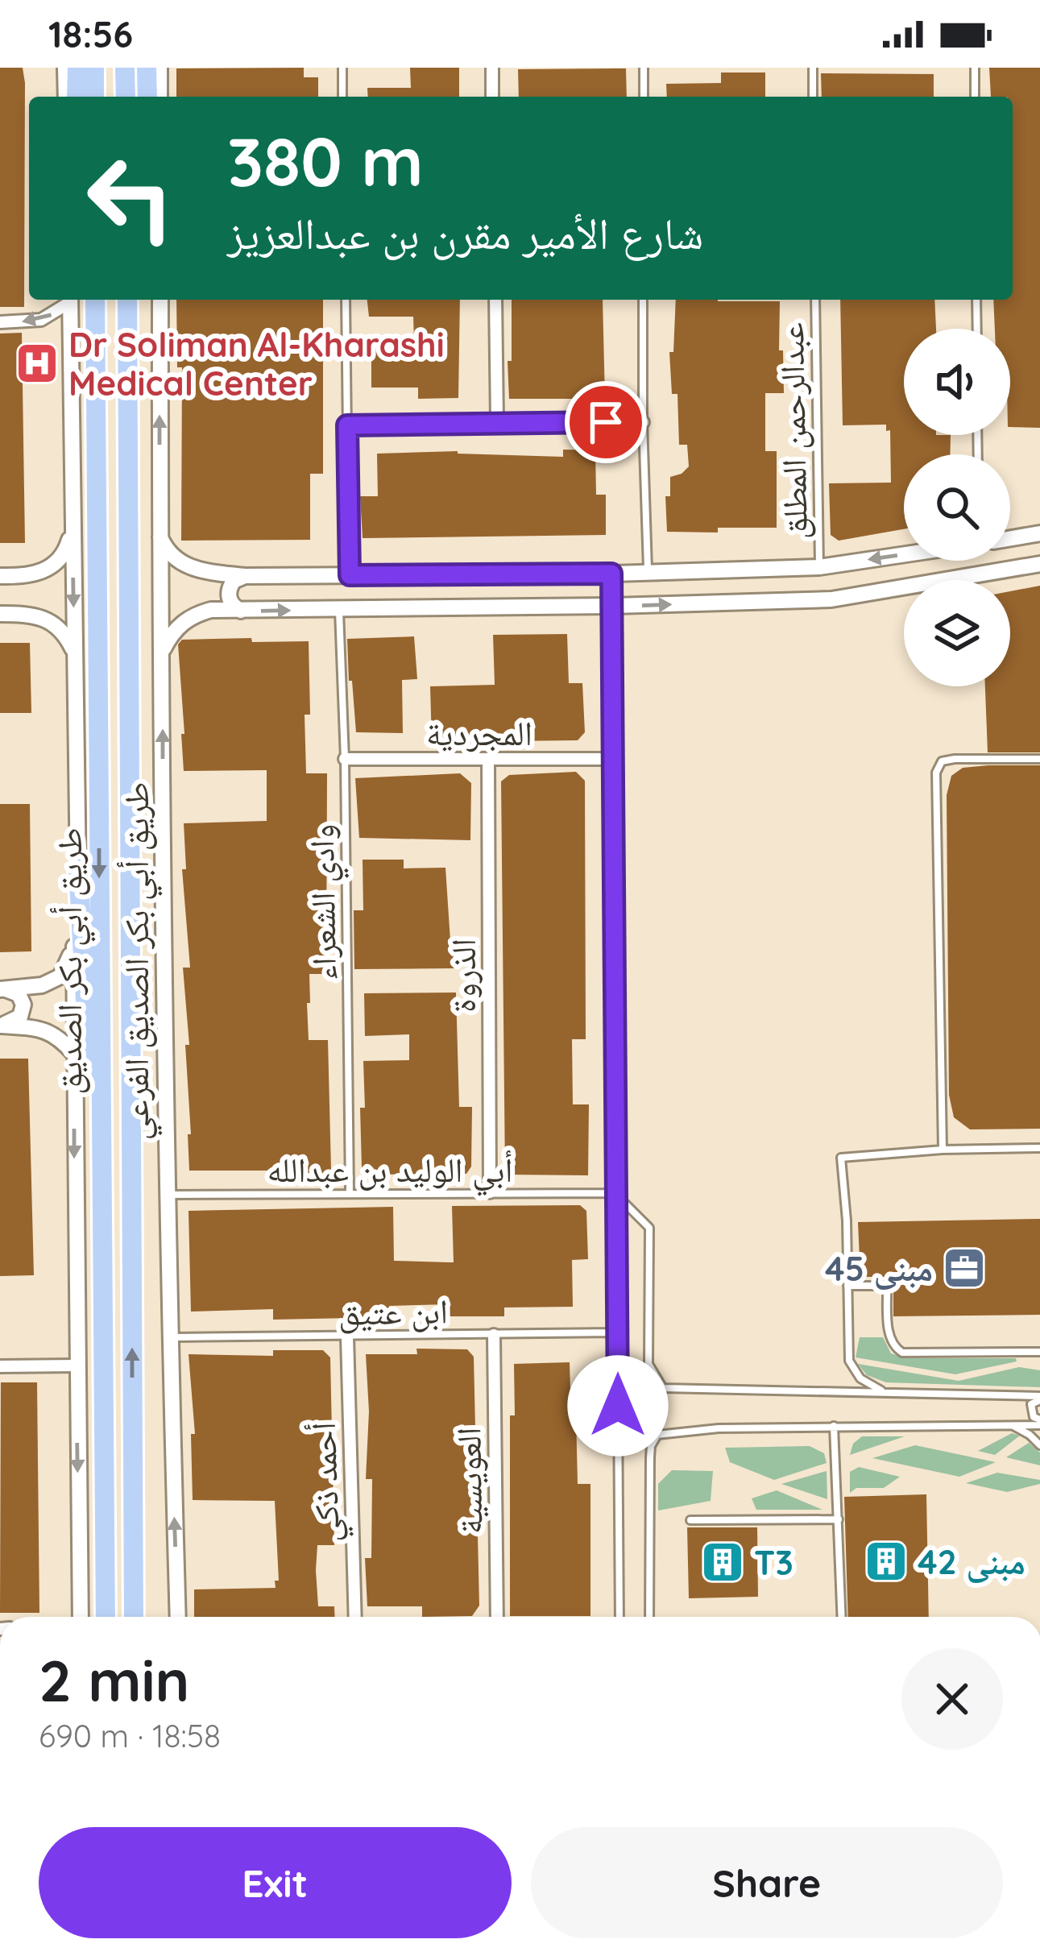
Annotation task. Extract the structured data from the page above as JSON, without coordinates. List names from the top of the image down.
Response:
{
  "streets": {
    "main road": ["طريق أبي بكر الصديق"],
    "street": [
      "المجردية",
      "طريق أبي بكر الصديق الفرعي",
      "الذروة",
      "العويسية",
      "أحمد ذكي"
    ],
    "lane": [
      "عبدالرحمن المطلق",
      "وادي الشعراء",
      "أبي الوليد بن عبدالله",
      "ابن عتيق"
    ]
  },
  "crossings": [
    ["المجردية", "وادي الشعراء"],
    ["المجردية", "الذروة"],
    ["وادي الشعراء", "أبي الوليد بن عبدالله"],
    ["طريق أبي بكر الصديق الفرعي", "أبي الوليد بن عبدالله"],
    ["طريق أبي بكر الصديق الفرعي", "ابن عتيق"],
    ["الذروة", "أبي الوليد بن عبدالله"],
    ["ابن عتيق", "العويسية"],
    ["ابن عتيق", "أحمد ذكي"]
  ],
  "places": {
    "hospital": ["Dr Soliman Al-Kharashi Medical Center"],
    "office": ["مبنى 45"],
    "building": ["مبنى 42", "T3"]
  },
  "page": {
    "status": "18:56",
    "turn": ["380 m", "شارع الأمير مقرن بن عبدالعزيز"],
    "heading": ["2 min", "690 m · 18:58"],
    "buttons": ["Exit", "Share"]
  }
}
